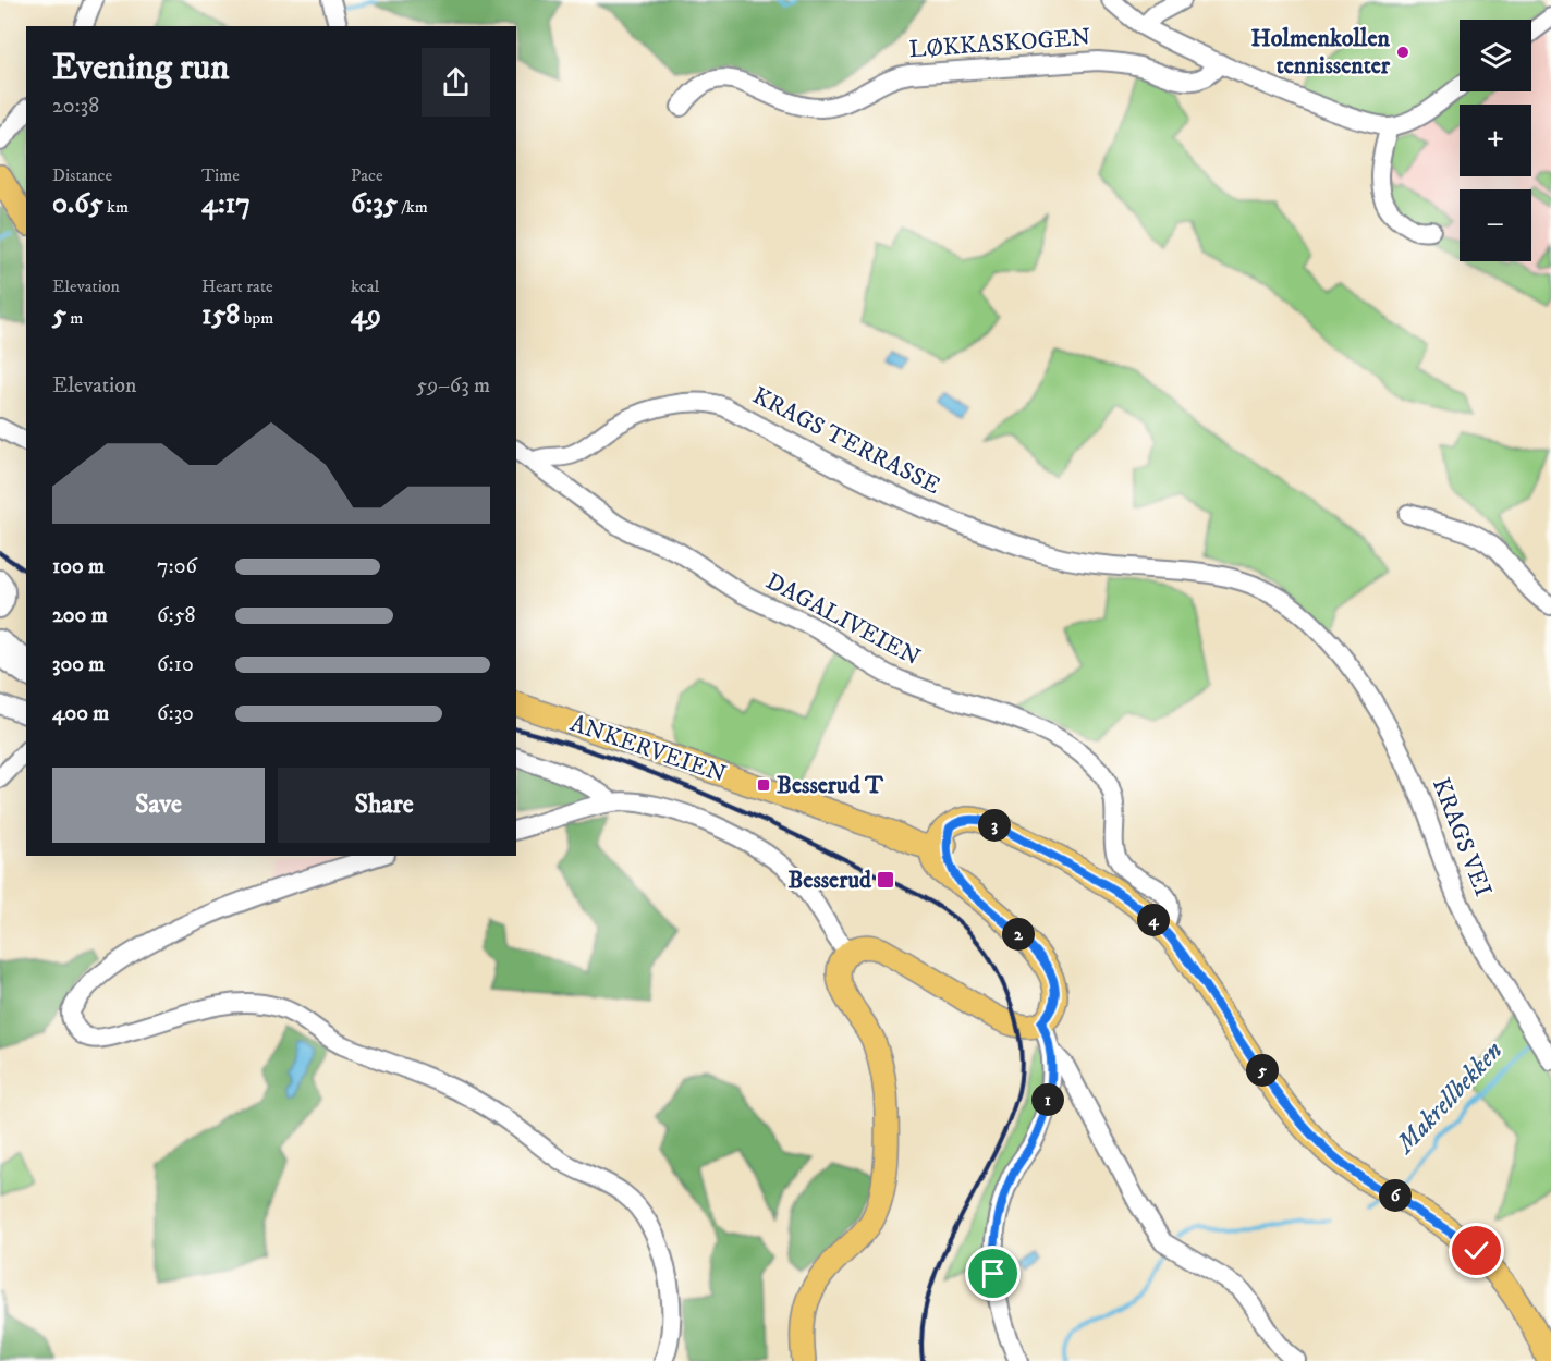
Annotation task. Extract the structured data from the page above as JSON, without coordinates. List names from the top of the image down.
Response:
{
  "streets": {
    "main road": ["ANKERVEIEN"],
    "street": [
      "LØKKASKOGEN",
      "KRAGS TERRASSE",
      "DAGALIVEIEN",
      "KRAGS VEI"
    ]
  },
  "crossings": [
    ["KRAGS TERRASSE", "DAGALIVEIEN"],
    ["KRAGS TERRASSE", "KRAGS VEI"]
  ],
  "water": ["Makrellbekken"],
  "places": {
    "other": ["Holmenkollen tennissenter"],
    "transit": ["Besserud T", "Besserud"]
  },
  "page": {
    "map_buttons": ["+", "−"],
    "heading": ["Evening run", "20:38"],
    "stats": [
      ["Distance", "0.65 km"],
      ["Time", "4:17"],
      ["Pace", "6:35 /km"],
      ["Elevation", "5 m"],
      ["Heart rate", "158 bpm"],
      ["kcal", "49"]
    ],
    "chart": ["Elevation", "59–63 m"],
    "list": [
      {
        "name": "100 m",
        "note": "7:06"
      },
      {
        "name": "200 m",
        "note": "6:58"
      },
      {
        "name": "300 m",
        "note": "6:10"
      },
      {
        "name": "400 m",
        "note": "6:30"
      }
    ],
    "buttons": ["Save", "Share"],
    "pins": [
      "3",
      "4",
      "2",
      "5",
      "1",
      "6"
    ]
  }
}
